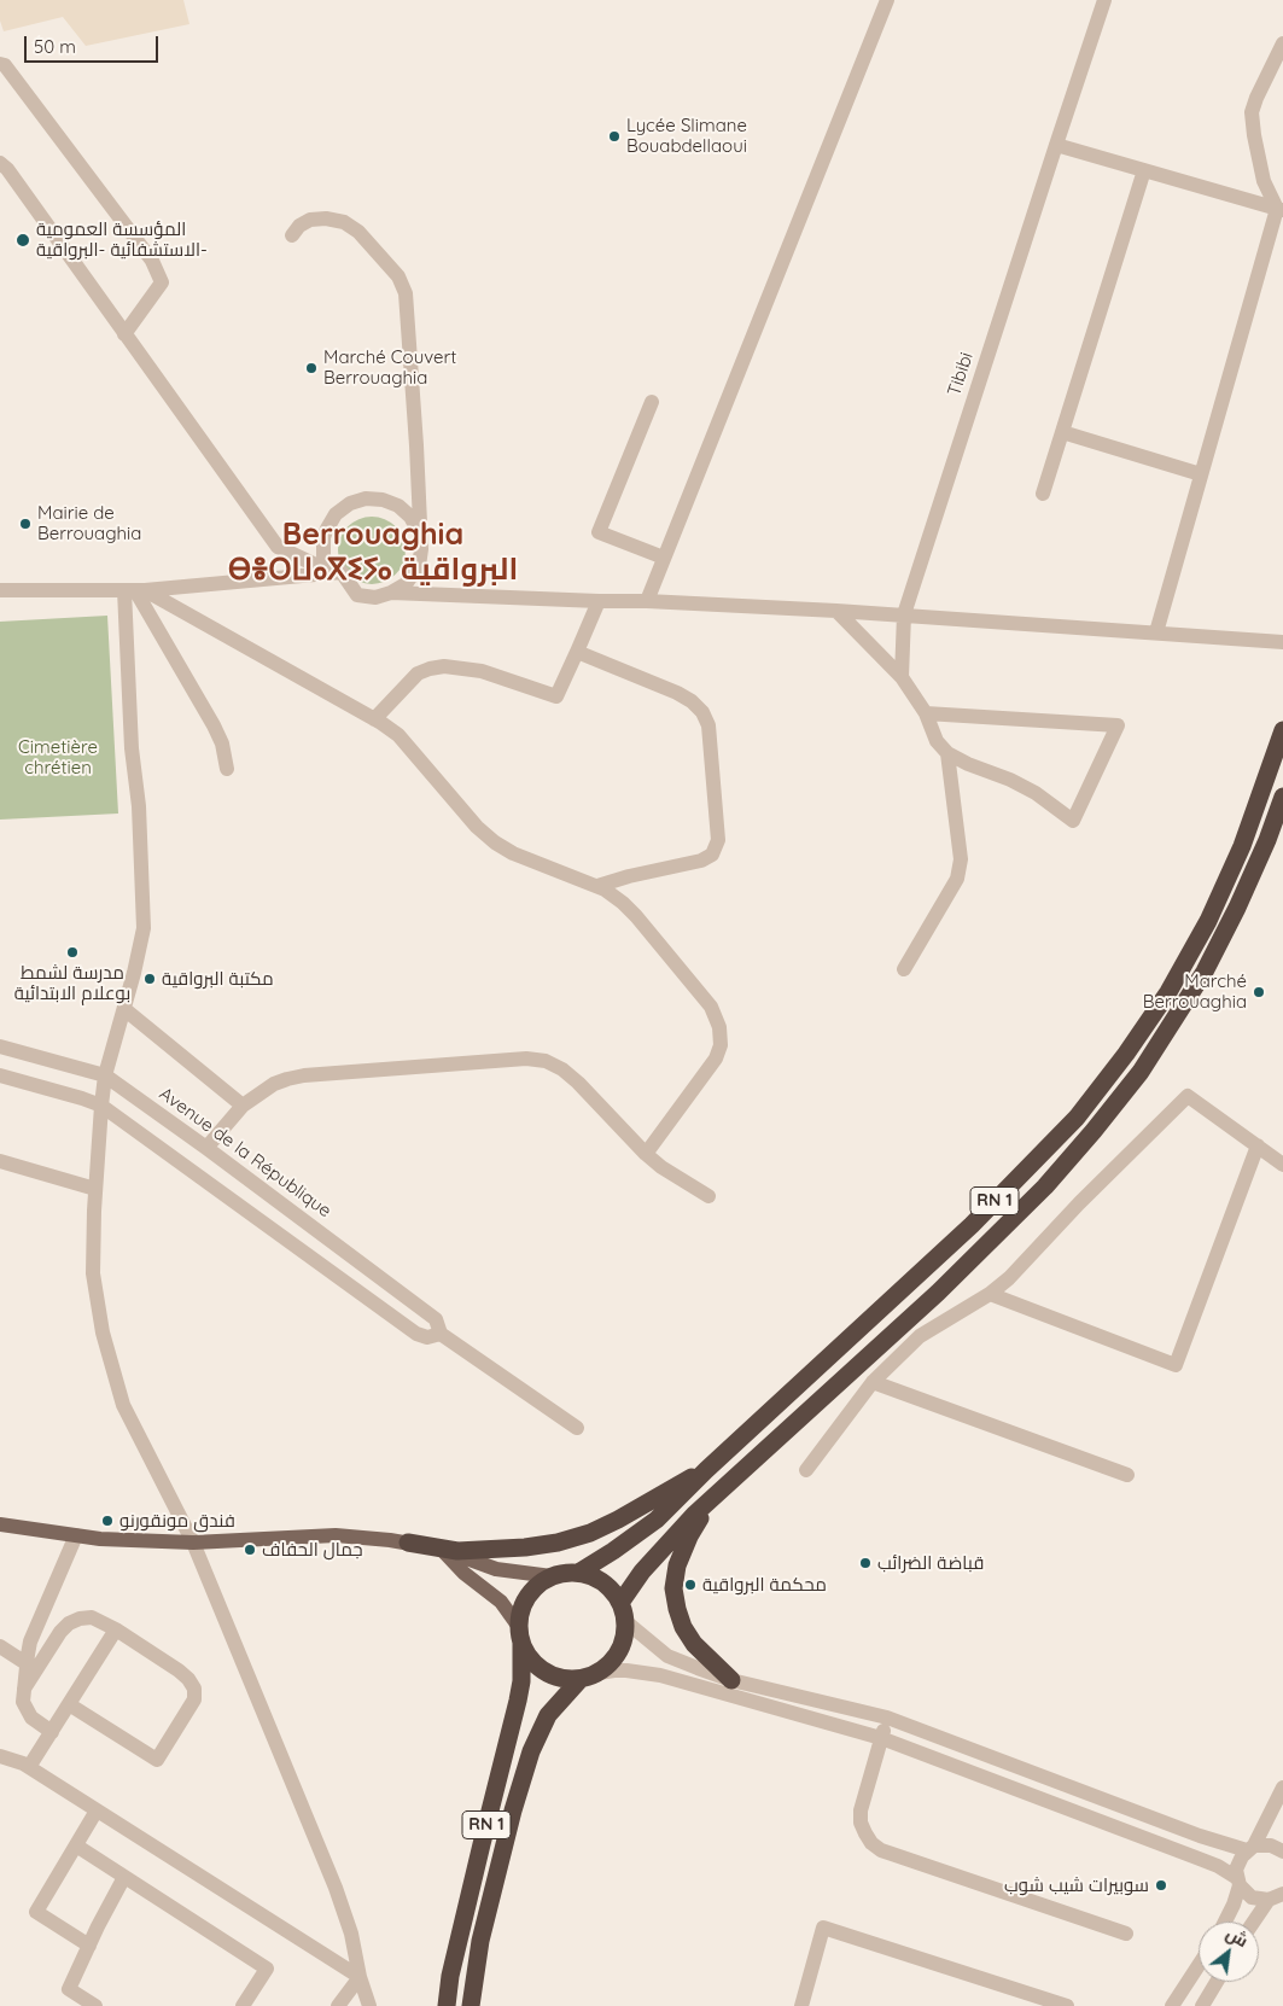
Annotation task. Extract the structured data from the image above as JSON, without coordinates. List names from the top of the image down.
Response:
{
  "streets": {
    "highway": ["RN 1"],
    "street": ["Tibibi", "Avenue de la République"]
  },
  "districts": ["Berrouaghia ⴱⴻⵔⵡⴰⴳⵉⵢⴰ البرواقية"],
  "parks": ["Cimetière chrétien"],
  "places": [
    "Lycée Slimane Bouabdellaoui",
    "المؤسسة العمومية الاستشفائية -البرواقية-",
    "Marché Couvert Berrouaghia",
    "Mairie de Berrouaghia",
    "مدرسة لشمط بوعلام الابتدائية",
    "مكتبة البرواقية",
    "Marché Berrouaghia",
    "فندق مونقورنو",
    "جمال الحفاف",
    "قباضة الضرائب",
    "محكمة البرواقية",
    "سوبيرات شيب شوب"
  ],
  "scale_bar": "50 m",
  "north": "top right"
}
